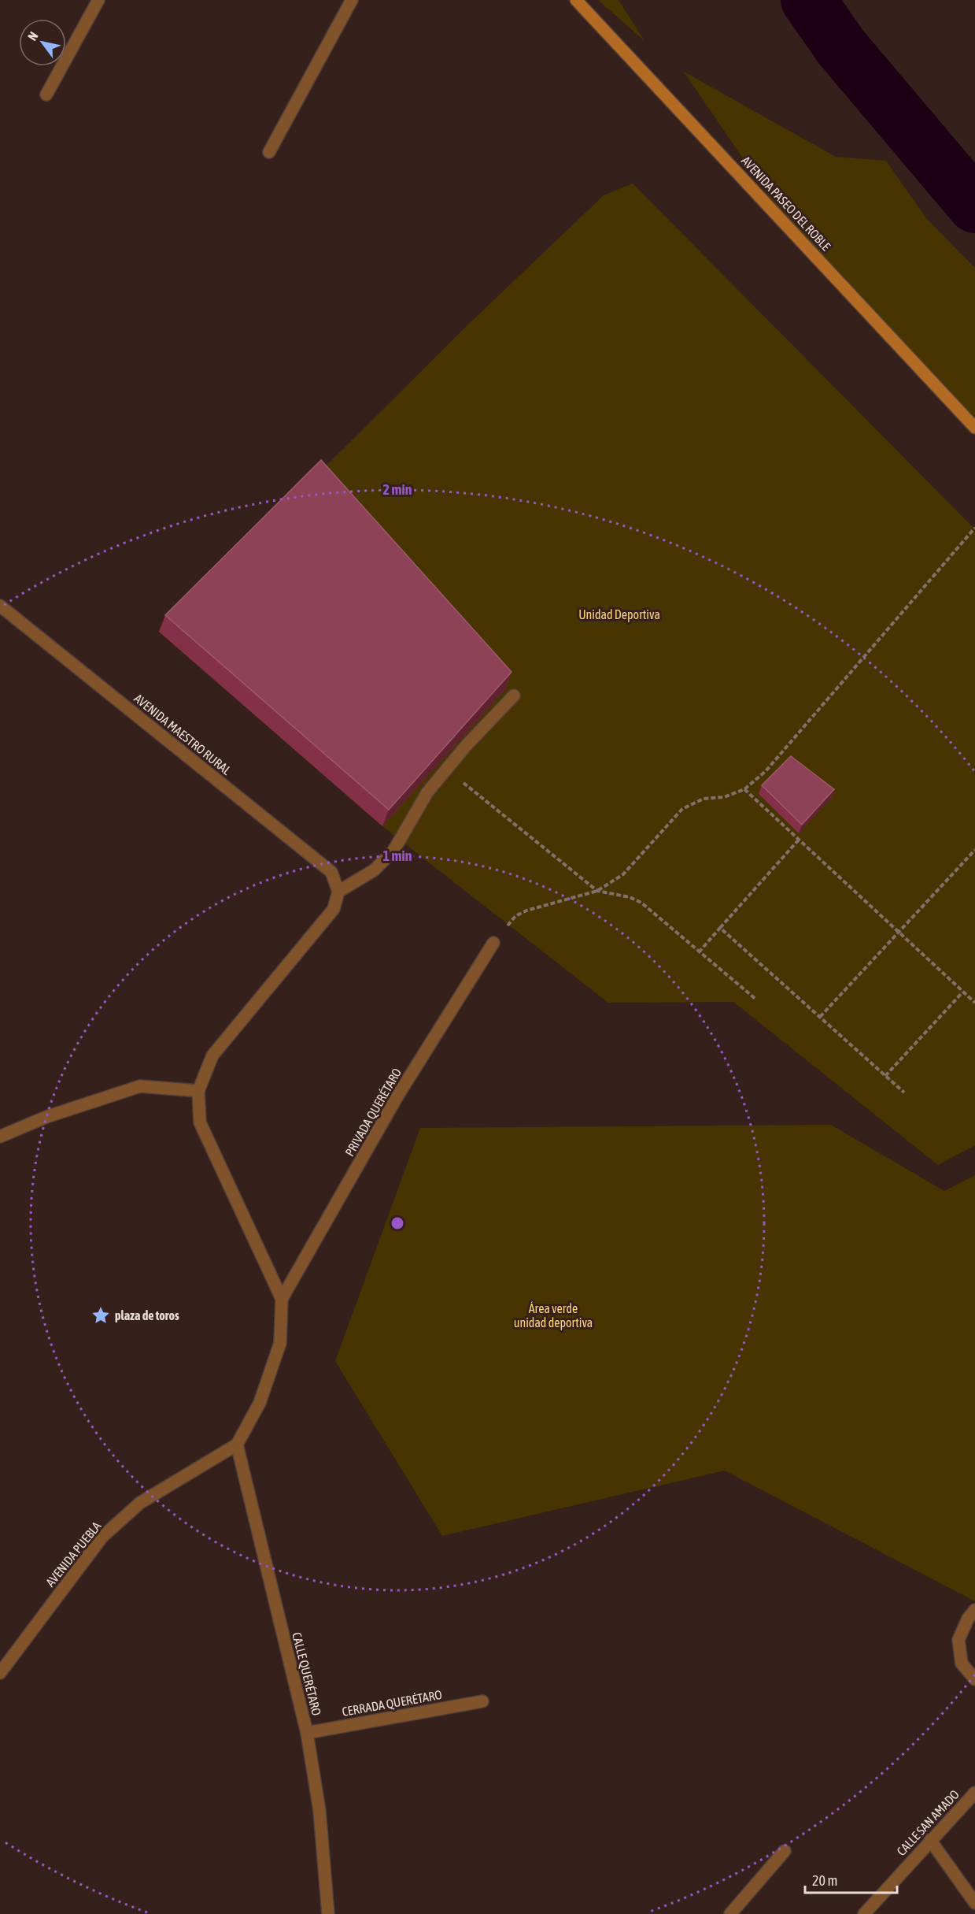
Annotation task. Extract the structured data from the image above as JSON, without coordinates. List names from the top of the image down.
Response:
{
  "streets": {
    "street": [
      "AVENIDA PASEO DEL ROBLE",
      "AVENIDA MAESTRO RURAL",
      "PRIVADA QUERÉTARO",
      "AVENIDA PUEBLA",
      "CALLE QUERÉTARO",
      "CERRADA QUERÉTARO",
      "CALLE SAN AMADO"
    ]
  },
  "crossings": [
    ["AVENIDA PUEBLA", "CALLE QUERÉTARO"],
    ["CALLE QUERÉTARO", "CERRADA QUERÉTARO"]
  ],
  "parks": ["Unidad Deportiva", "Área verde unidad deportiva"],
  "places": {
    "place": ["plaza de toros"]
  },
  "scale_bar": "20 m",
  "north": "top left",
  "rings": ["2 min", "1 min"]
}
